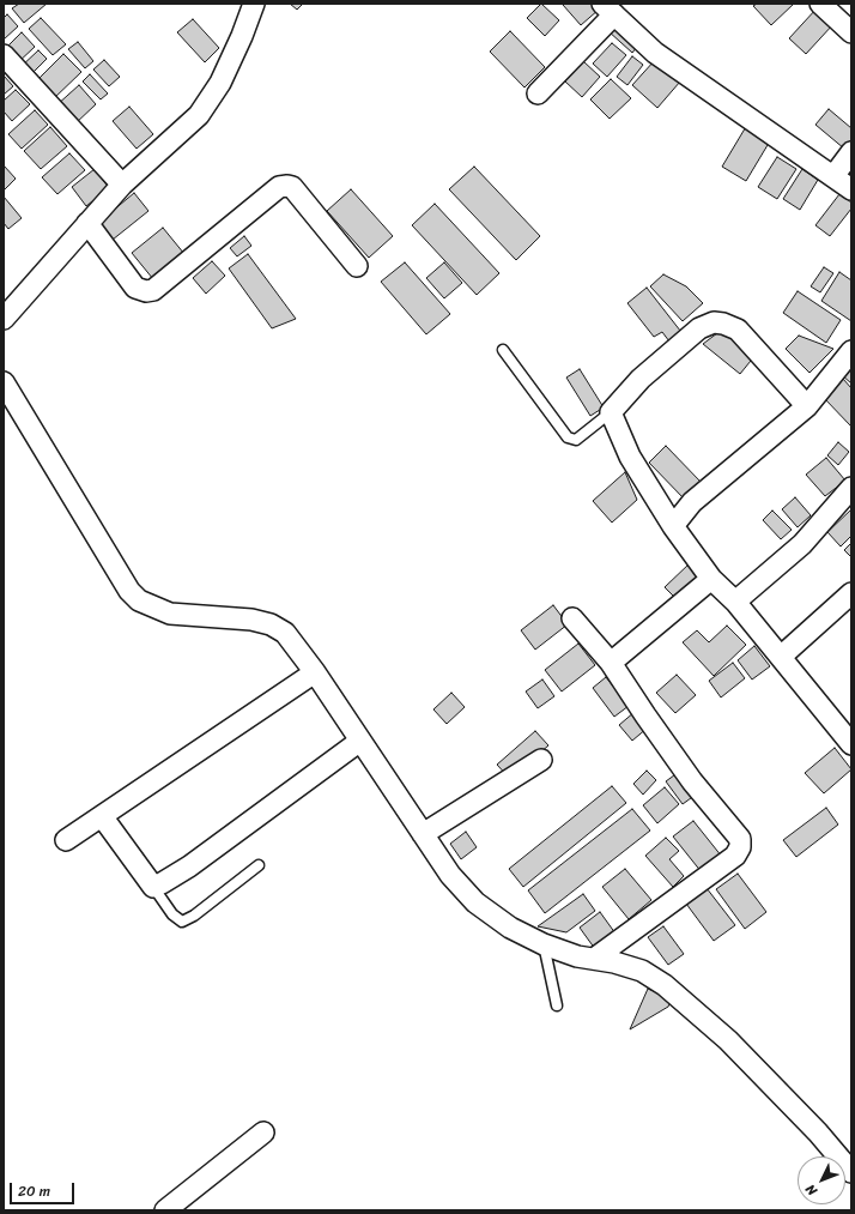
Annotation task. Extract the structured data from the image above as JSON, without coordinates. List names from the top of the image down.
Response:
{
  "scale_bar": "20 m",
  "north": "bottom left"
}
